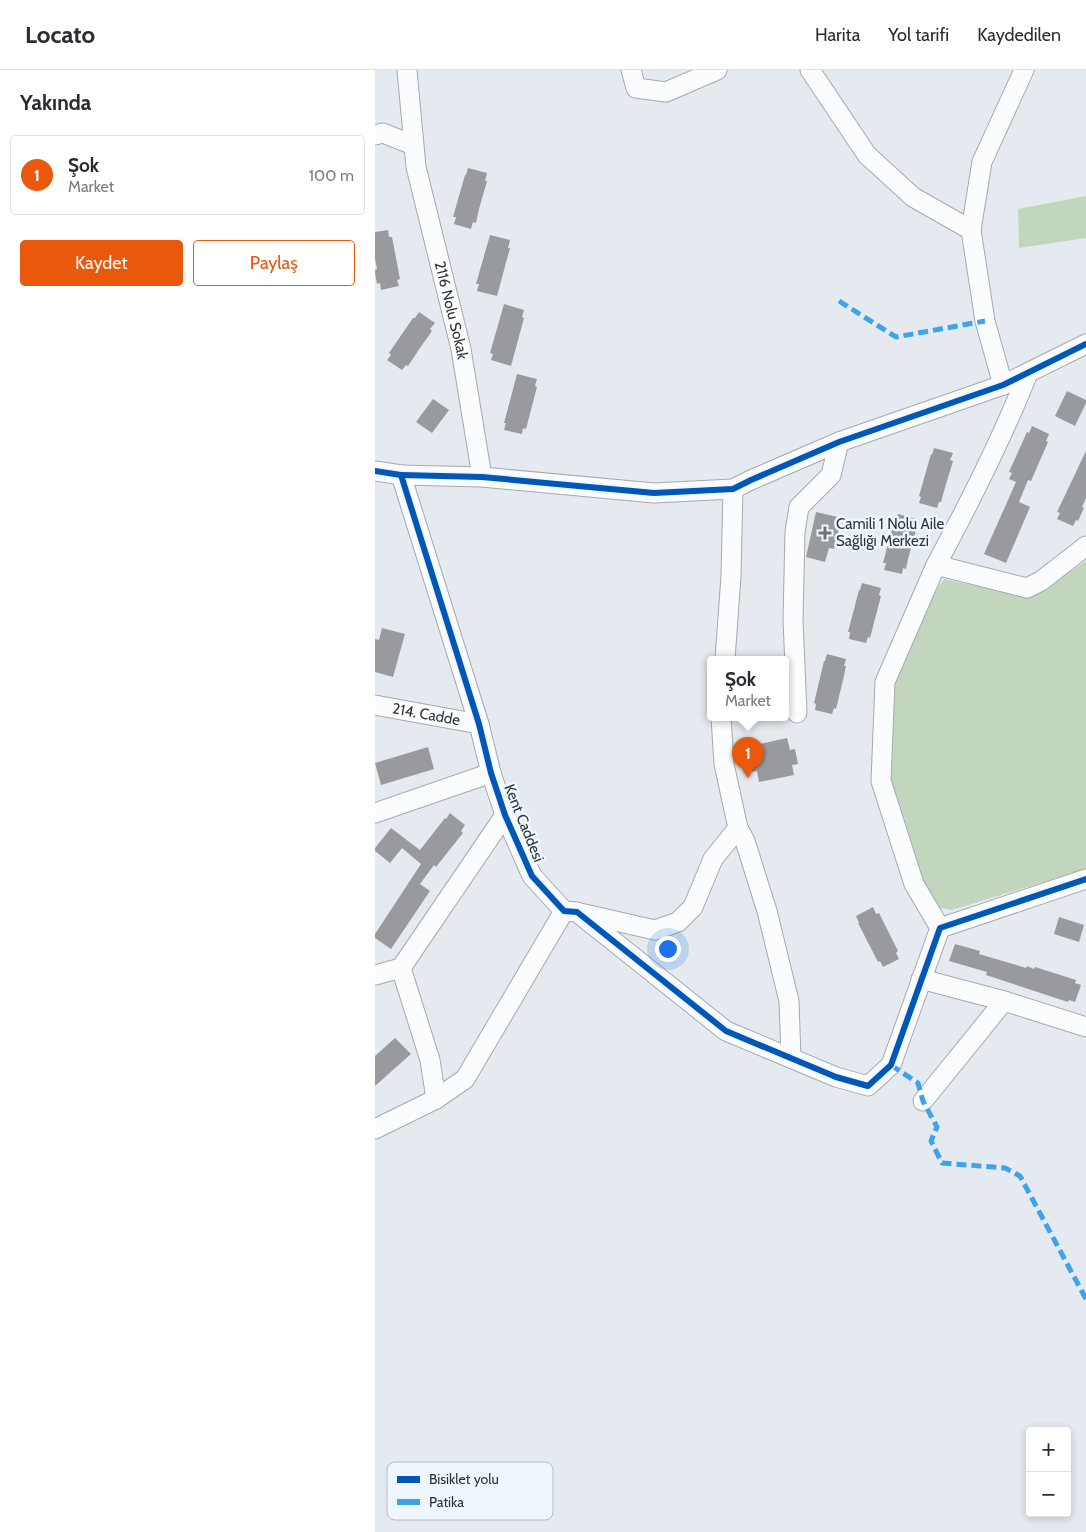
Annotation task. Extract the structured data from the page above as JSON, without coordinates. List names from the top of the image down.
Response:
{
  "streets": {
    "street": ["2116 Nolu Sokak", "214. Cadde", "Kent Caddesi"]
  },
  "crossings": [
    ["214. Cadde", "Kent Caddesi"]
  ],
  "places": {
    "health": ["Camili 1 Nolu Aile Sağlığı Merkezi"]
  },
  "legend": ["Bisiklet yolu", "Patika"],
  "page": {
    "header": "Locato",
    "nav": ["Harita", "Yol tarifi", "Kaydedilen"],
    "heading": "Yakında",
    "list": [
      {
        "mark": "1",
        "name": "Şok",
        "note": "Market",
        "value": "100 m"
      }
    ],
    "buttons": ["Kaydet", "Paylaş"],
    "popup": ["Şok", "Market"],
    "pins": "1",
    "map_buttons": ["+", "−"]
  }
}
